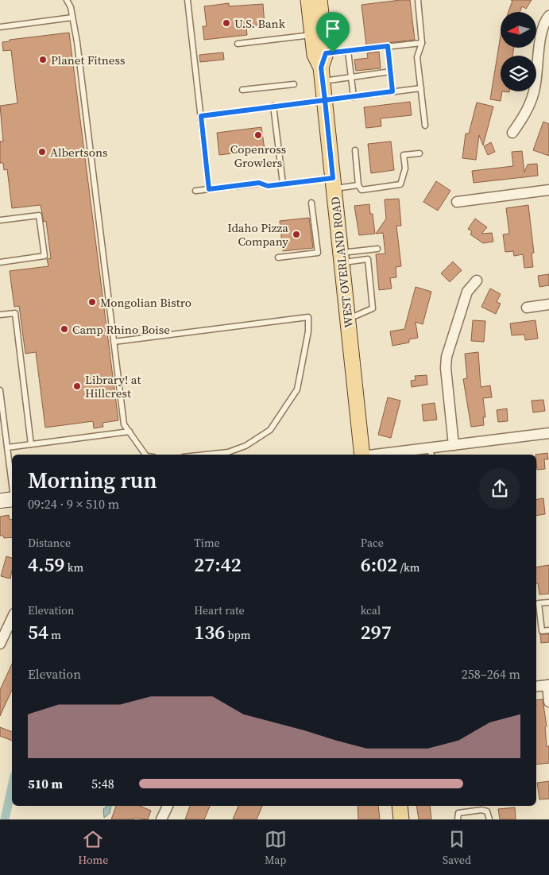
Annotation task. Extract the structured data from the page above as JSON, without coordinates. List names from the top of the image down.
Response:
{
  "streets": {
    "main road": ["WEST OVERLAND ROAD"]
  },
  "places": [
    "U.S. Bank",
    "Planet Fitness",
    "Copenross Growlers",
    "Albertsons",
    "Idaho Pizza Company",
    "Mongolian Bistro",
    "Camp Rhino Boise",
    "Library! at Hillcrest"
  ],
  "north": "left",
  "page": {
    "heading": ["Morning run", "09:24 · 9 × 510 m"],
    "stats": [
      ["Distance", "4.59 km"],
      ["Time", "27:42"],
      ["Pace", "6:02 /km"],
      ["Elevation", "54 m"],
      ["Heart rate", "136 bpm"],
      ["kcal", "297"]
    ],
    "chart": ["Elevation", "258–264 m"],
    "list": [
      {
        "name": "510 m",
        "note": "5:48"
      }
    ],
    "tabs": ["Home", "Map", "Saved"]
  }
}
